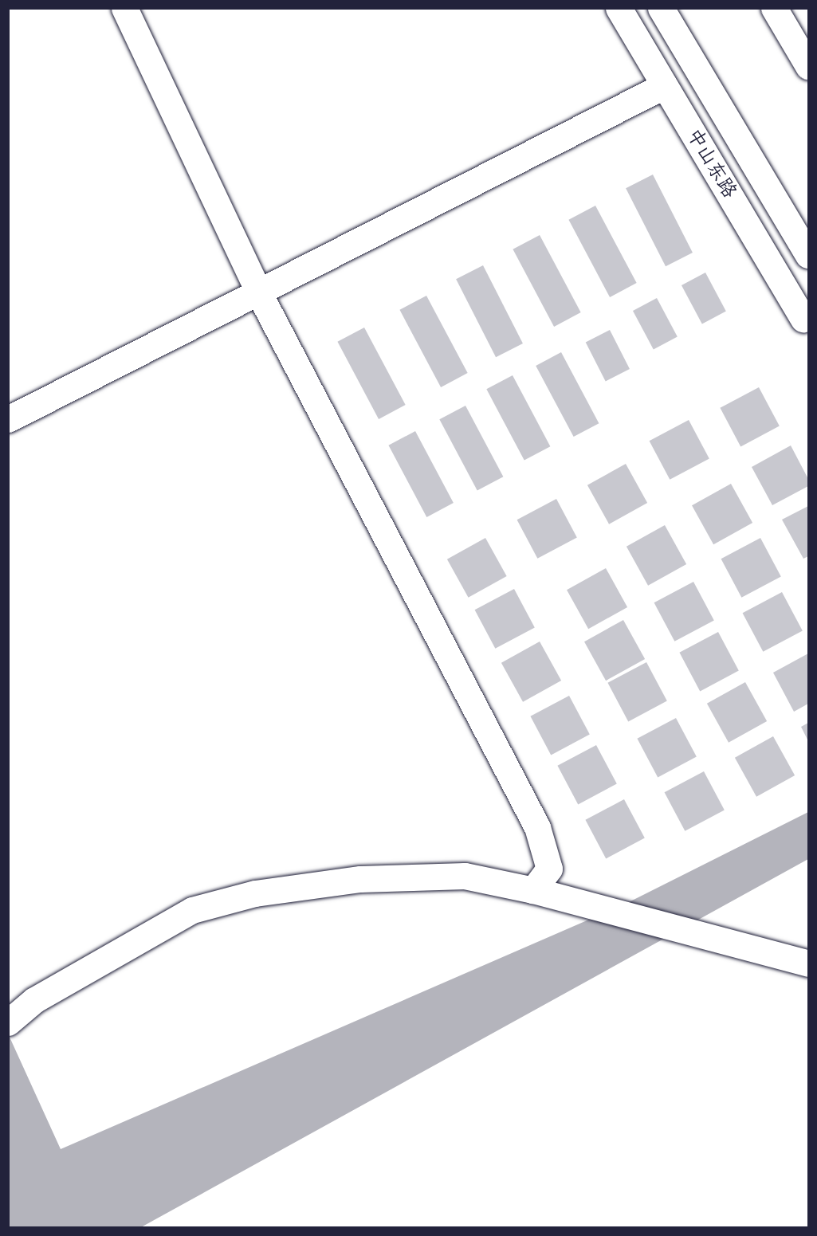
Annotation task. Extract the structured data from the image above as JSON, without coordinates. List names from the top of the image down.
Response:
{
  "streets": {
    "street": ["中山东路"]
  }
}
